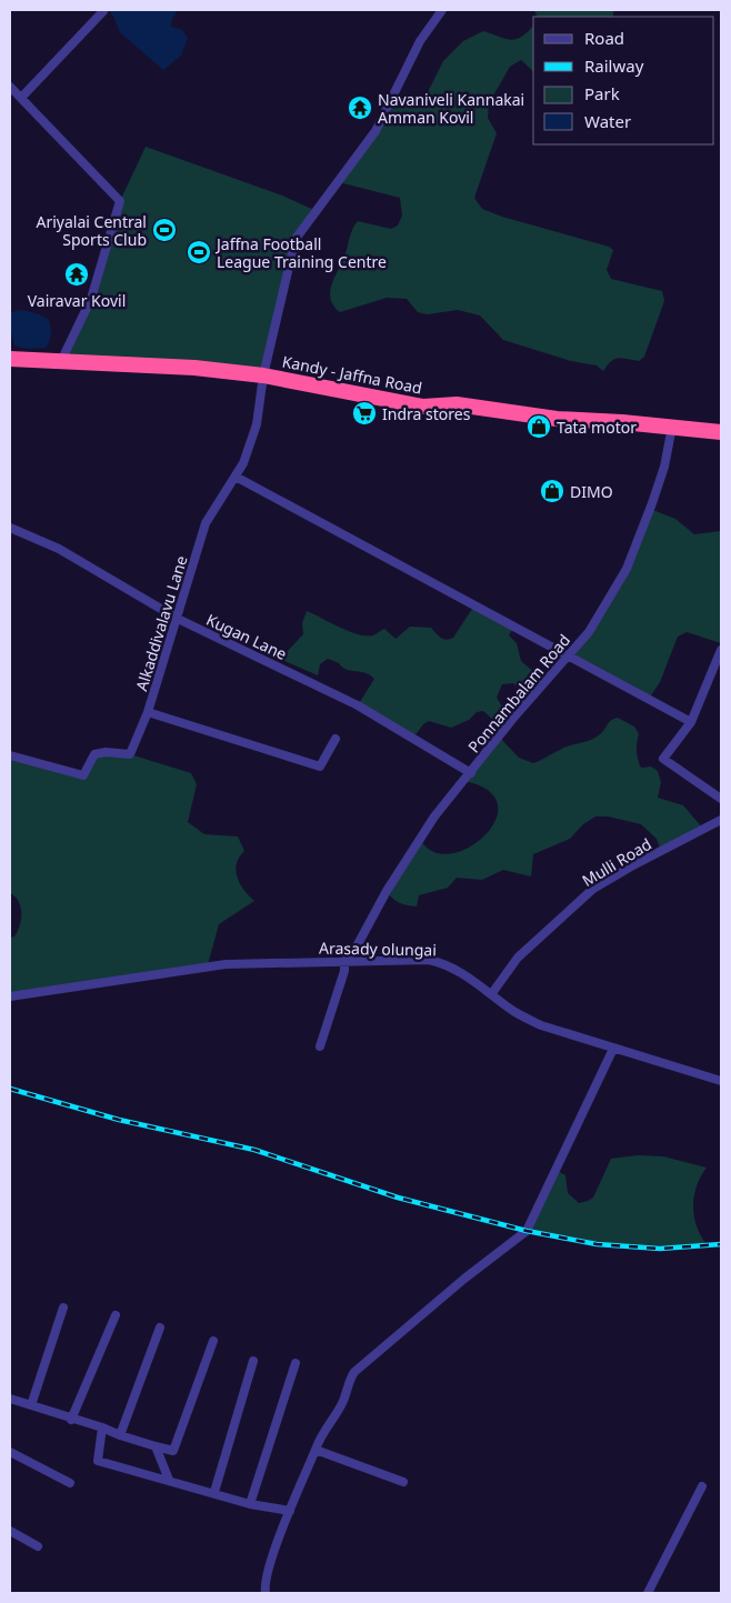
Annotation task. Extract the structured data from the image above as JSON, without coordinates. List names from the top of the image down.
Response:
{
  "streets": {
    "highway": ["Kandy - Jaffna Road"],
    "street": [
      "Alkaddivalavu Lane",
      "Kugan Lane",
      "Ponnambalam Road",
      "Mulli Road",
      "Arasady olungai"
    ]
  },
  "crossings": [
    ["Kandy - Jaffna Road", "Alkaddivalavu Lane"],
    ["Kandy - Jaffna Road", "Ponnambalam Road"],
    ["Alkaddivalavu Lane", "Kugan Lane"],
    ["Kugan Lane", "Ponnambalam Road"],
    ["Ponnambalam Road", "Arasady olungai"],
    ["Mulli Road", "Arasady olungai"]
  ],
  "places": {
    "temple": ["Navaniveli Kannakai Amman Kovil", "Vairavar Kovil"],
    "sports": ["Ariyalai Central Sports Club", "Jaffna Football League Training Centre"],
    "supermarket": ["Indra stores"],
    "shop": ["Tata motor", "DIMO"]
  },
  "legend": [
    "Road",
    "Railway",
    "Park",
    "Water"
  ]
}
